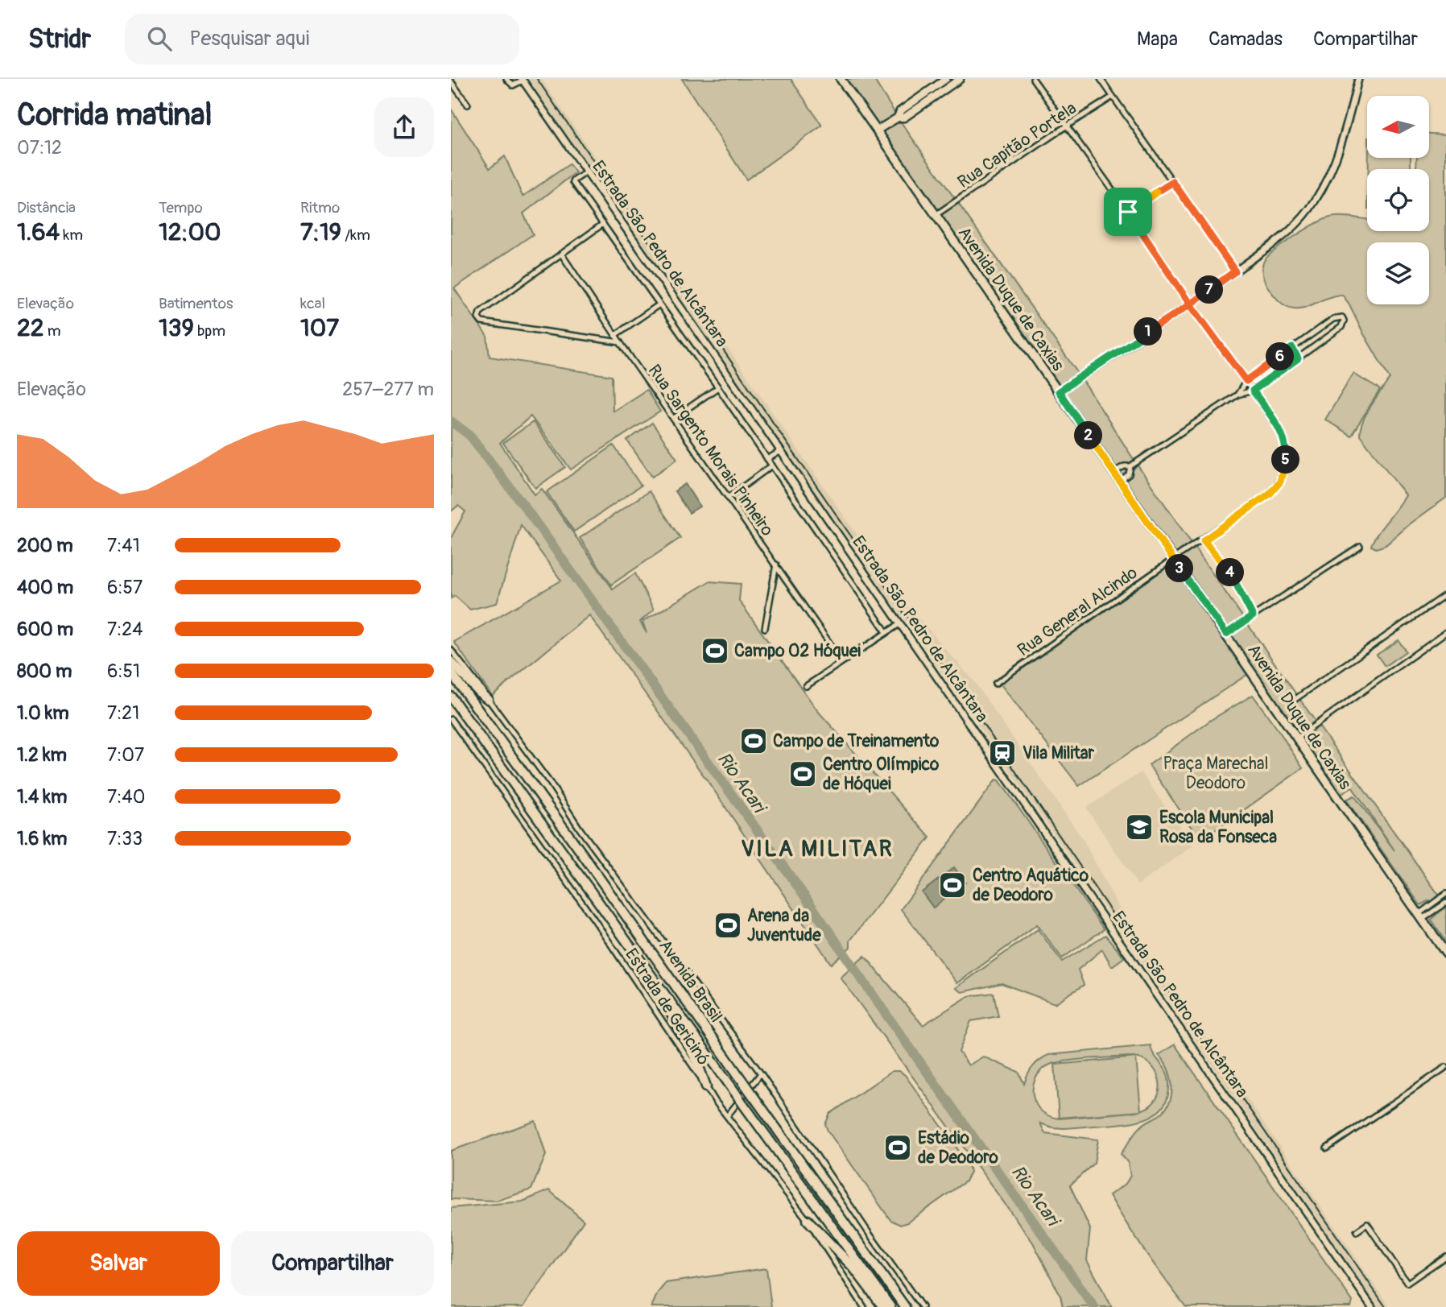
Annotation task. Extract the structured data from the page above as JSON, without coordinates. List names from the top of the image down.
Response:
{
  "streets": {
    "highway": ["Avenida Brasil"],
    "main road": ["Avenida Duque de Caxias"],
    "street": [
      "Rua Capitão Portela",
      "Estrada São Pedro de Alcântara",
      "Rua Sargento Morais Pinheiro",
      "Rua General Alcindo",
      "Estrada de Gericinó"
    ]
  },
  "crossings": [
    ["Rua Capitão Portela", "Avenida Duque de Caxias"],
    ["Avenida Duque de Caxias", "Rua General Alcindo"]
  ],
  "districts": ["VILA MILITAR"],
  "water": ["Rio Acari"],
  "parks": ["Praça Marechal Deodoro"],
  "places": {
    "sports": [
      "Campo 02 Hóquei",
      "Campo de Treinamento",
      "Centro Olímpico de Hóquei",
      "Centro Aquático de Deodoro",
      "Arena da Juventude",
      "Estádio de Deodoro"
    ],
    "station": ["Vila Militar"],
    "school or university": ["Escola Municipal Rosa da Fonseca"]
  },
  "north": "left",
  "page": {
    "header": "Stridr",
    "search": "Pesquisar aqui",
    "nav": ["Mapa", "Camadas", "Compartilhar"],
    "heading": ["Corrida matinal", "07:12"],
    "stats": [
      ["Distância", "1.64 km"],
      ["Tempo", "12:00"],
      ["Ritmo", "7:19 /km"],
      ["Elevação", "22 m"],
      ["Batimentos", "139 bpm"],
      ["kcal", "107"]
    ],
    "pins": [
      "7",
      "1",
      "6",
      "2",
      "5",
      "3",
      "4"
    ],
    "chart": ["Elevação", "257–277 m"],
    "list": [
      {
        "name": "200 m",
        "note": "7:41"
      },
      {
        "name": "400 m",
        "note": "6:57"
      },
      {
        "name": "600 m",
        "note": "7:24"
      },
      {
        "name": "800 m",
        "note": "6:51"
      },
      {
        "name": "1.0 km",
        "note": "7:21"
      },
      {
        "name": "1.2 km",
        "note": "7:07"
      },
      {
        "name": "1.4 km",
        "note": "7:40"
      },
      {
        "name": "1.6 km",
        "note": "7:33"
      }
    ],
    "buttons": ["Salvar", "Compartilhar"]
  }
}
